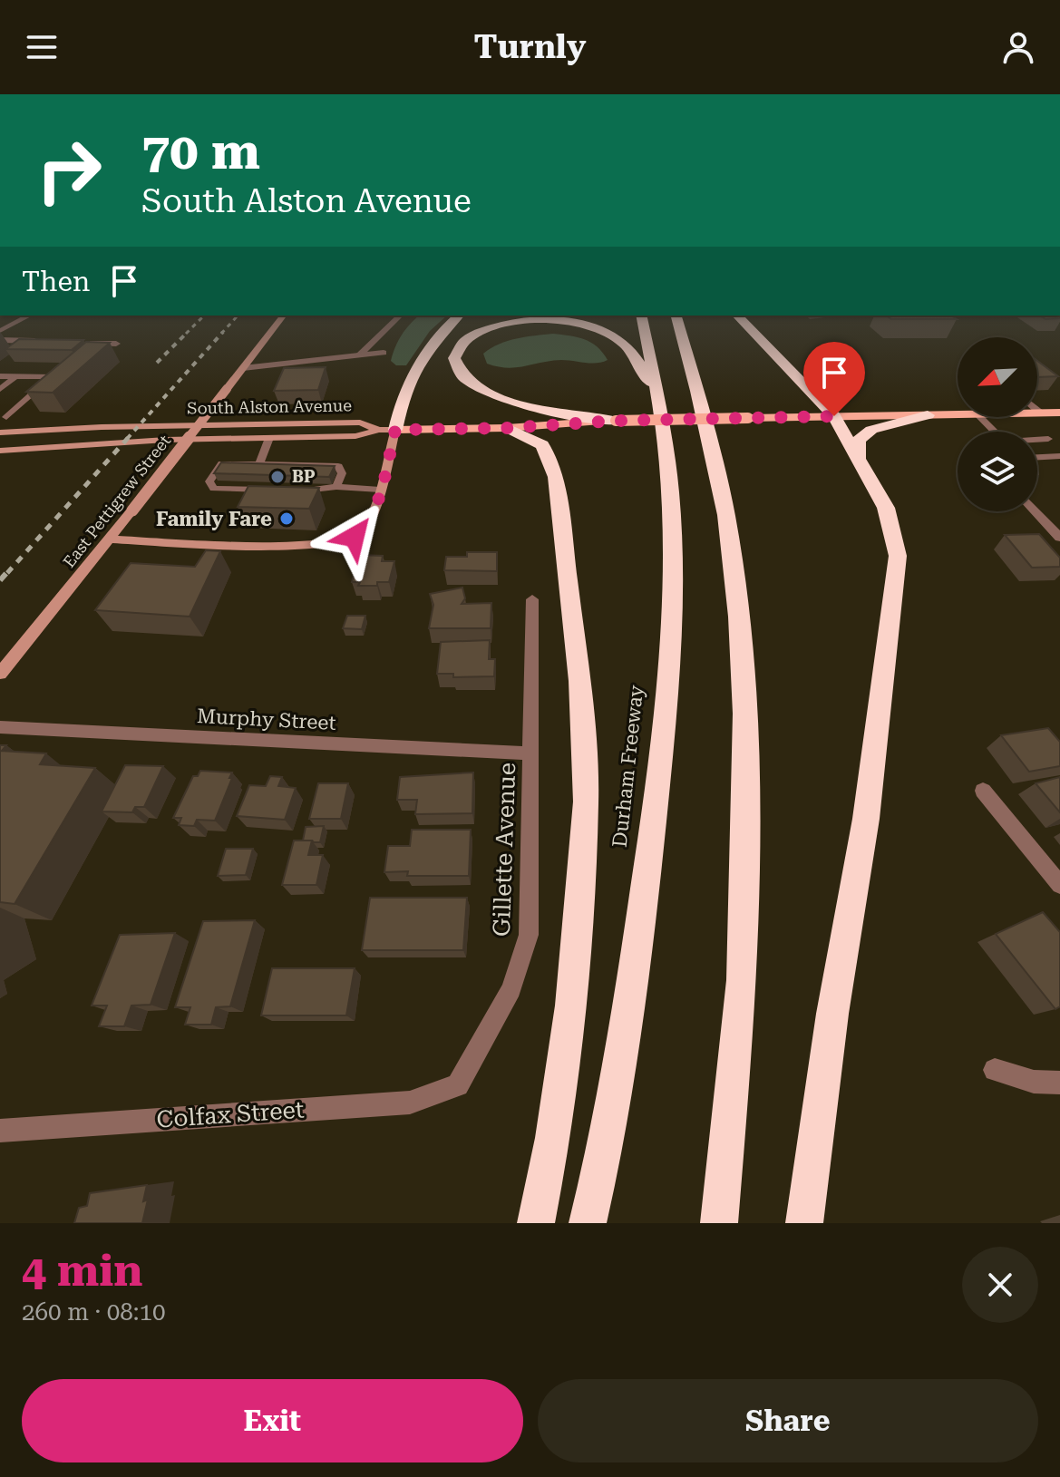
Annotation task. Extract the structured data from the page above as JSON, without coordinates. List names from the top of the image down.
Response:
{
  "streets": {
    "highway": ["Durham Freeway"],
    "main road": ["South Alston Avenue"],
    "street": [
      "East Pettigrew Street",
      "Murphy Street",
      "Gillette Avenue",
      "Colfax Street"
    ]
  },
  "crossings": [
    ["Murphy Street", "Gillette Avenue"],
    ["Gillette Avenue", "Colfax Street"]
  ],
  "places": ["BP", "Family Fare"],
  "north": "bottom left",
  "page": {
    "header": "Turnly",
    "turn": ["70 m", "South Alston Avenue"],
    "then": "Then",
    "heading": ["4 min", "260 m · 08:10"],
    "buttons": ["Exit", "Share"]
  }
}
